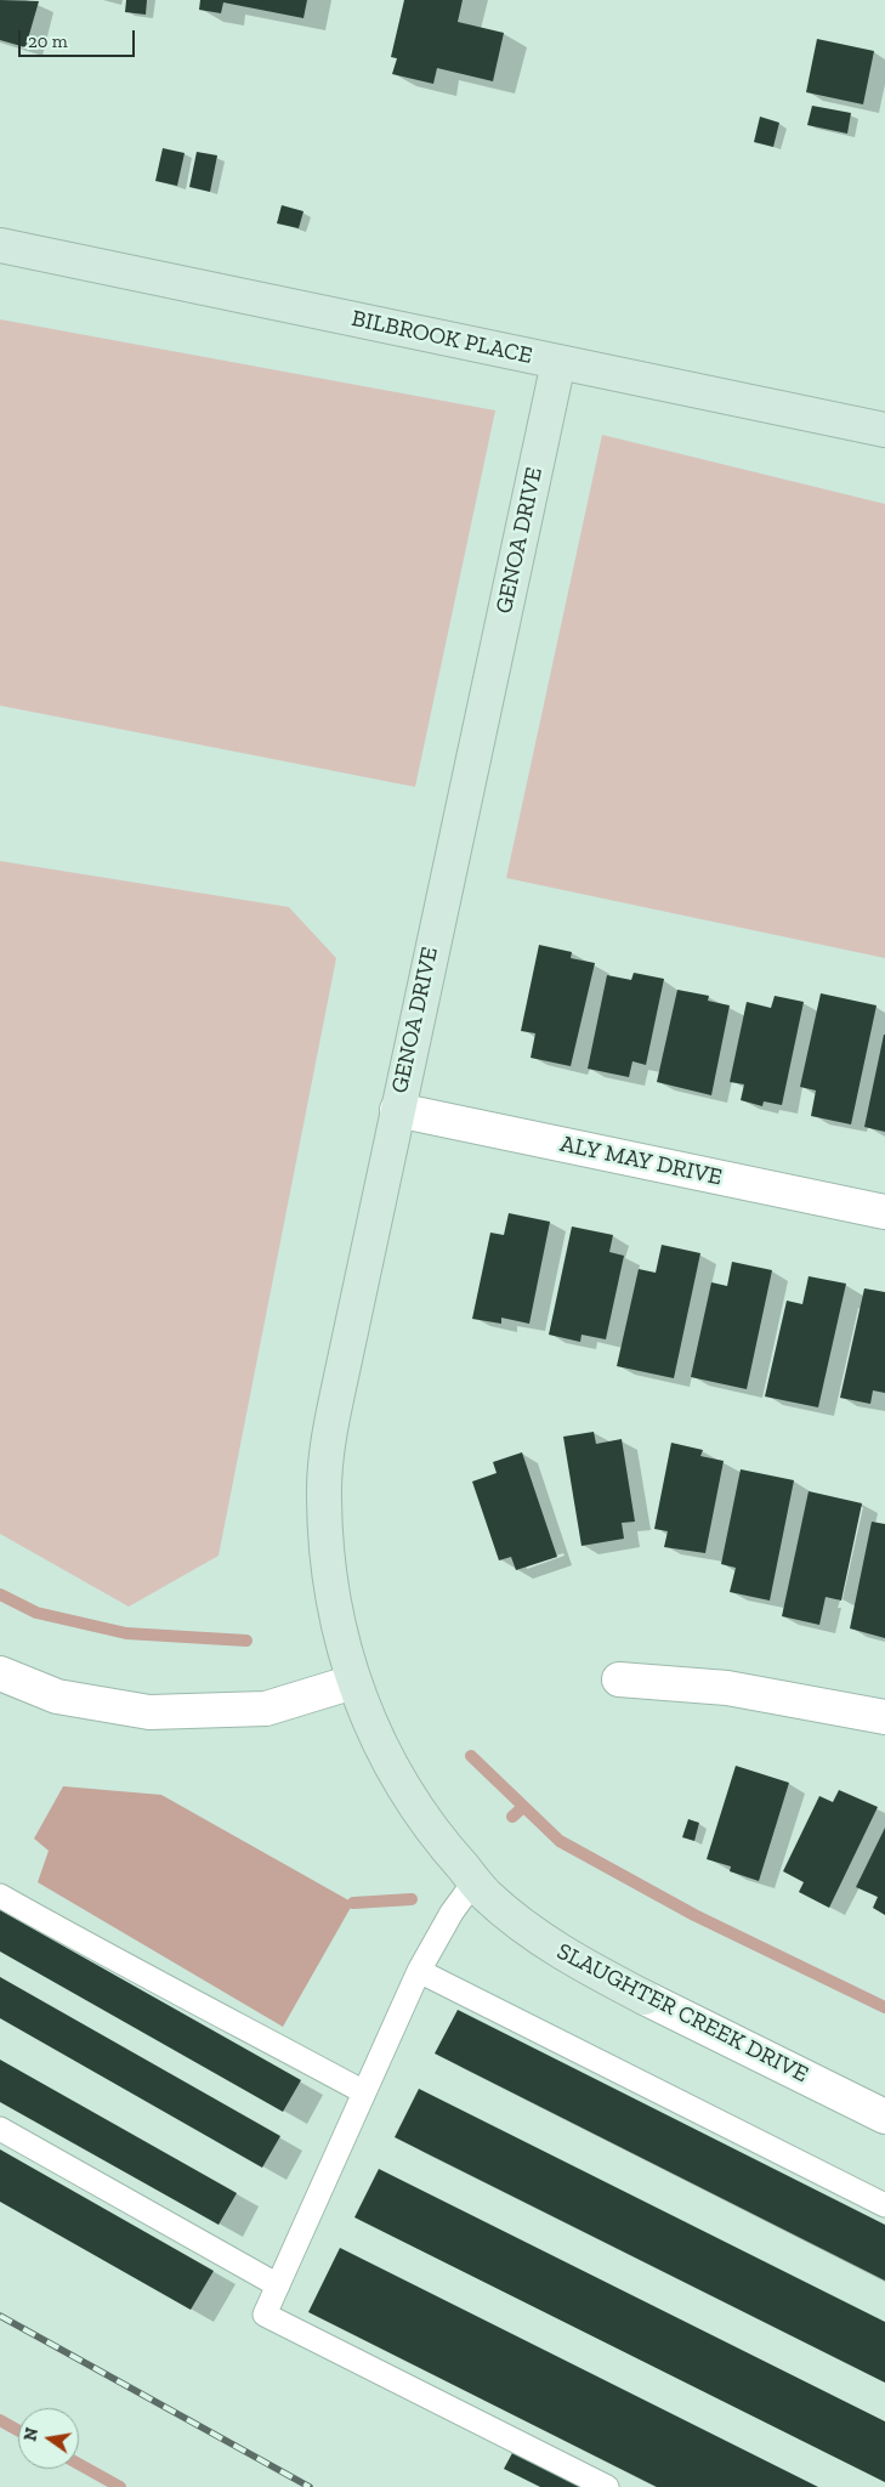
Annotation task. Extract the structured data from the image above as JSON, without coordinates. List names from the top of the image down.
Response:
{
  "streets": {
    "street": [
      "BILBROOK PLACE",
      "GENOA DRIVE",
      "ALY MAY DRIVE",
      "SLAUGHTER CREEK DRIVE"
    ]
  },
  "crossings": [
    ["BILBROOK PLACE", "GENOA DRIVE"],
    ["GENOA DRIVE", "ALY MAY DRIVE"],
    ["GENOA DRIVE", "SLAUGHTER CREEK DRIVE"]
  ],
  "scale_bar": "20 m",
  "north": "left"
}
